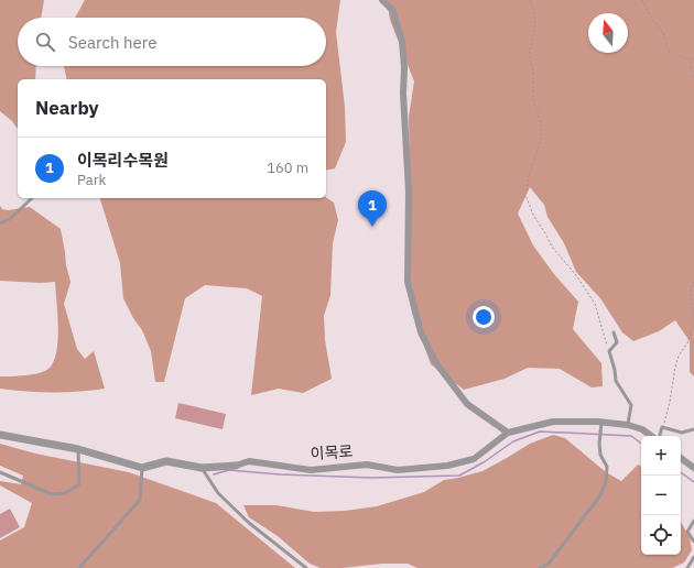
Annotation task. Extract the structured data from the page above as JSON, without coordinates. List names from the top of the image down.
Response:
{
  "streets": {
    "street": ["이목로"]
  },
  "north": "top",
  "page": {
    "search": "Search here",
    "heading": "Nearby",
    "list": [
      {
        "mark": "1",
        "name": "이목리수목원",
        "note": "Park",
        "value": "160 m"
      }
    ],
    "pins": "1",
    "map_buttons": ["+", "−"]
  }
}
